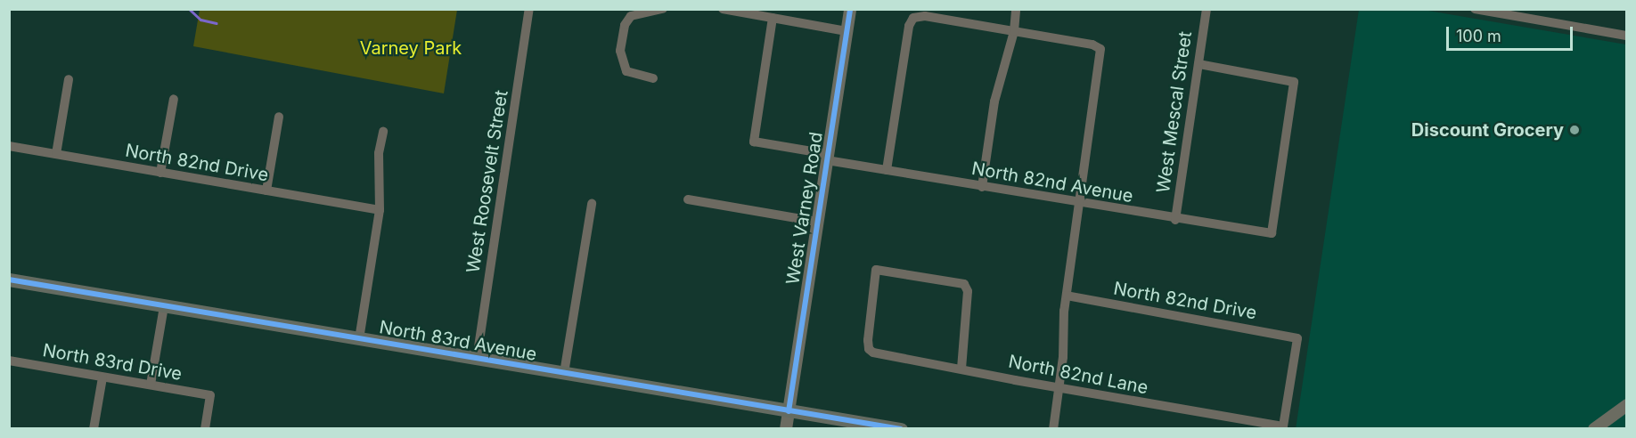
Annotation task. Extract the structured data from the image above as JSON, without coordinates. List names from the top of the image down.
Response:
{
  "streets": {
    "main road": ["North 83rd Avenue"],
    "street": [
      "West Mescal Street",
      "North 82nd Drive",
      "West Roosevelt Street",
      "North 82nd Avenue",
      "West Varney Road",
      "North 83rd Drive",
      "North 82nd Lane"
    ]
  },
  "crossings": [
    ["West Mescal Street", "North 82nd Avenue"],
    ["North 82nd Drive", "North 82nd Lane"],
    ["West Roosevelt Street", "North 83rd Avenue"],
    ["North 82nd Avenue", "West Varney Road"],
    ["West Varney Road", "North 83rd Avenue"]
  ],
  "parks": ["Varney Park"],
  "places": ["Discount Grocery"],
  "scale_bar": "100 m"
}
